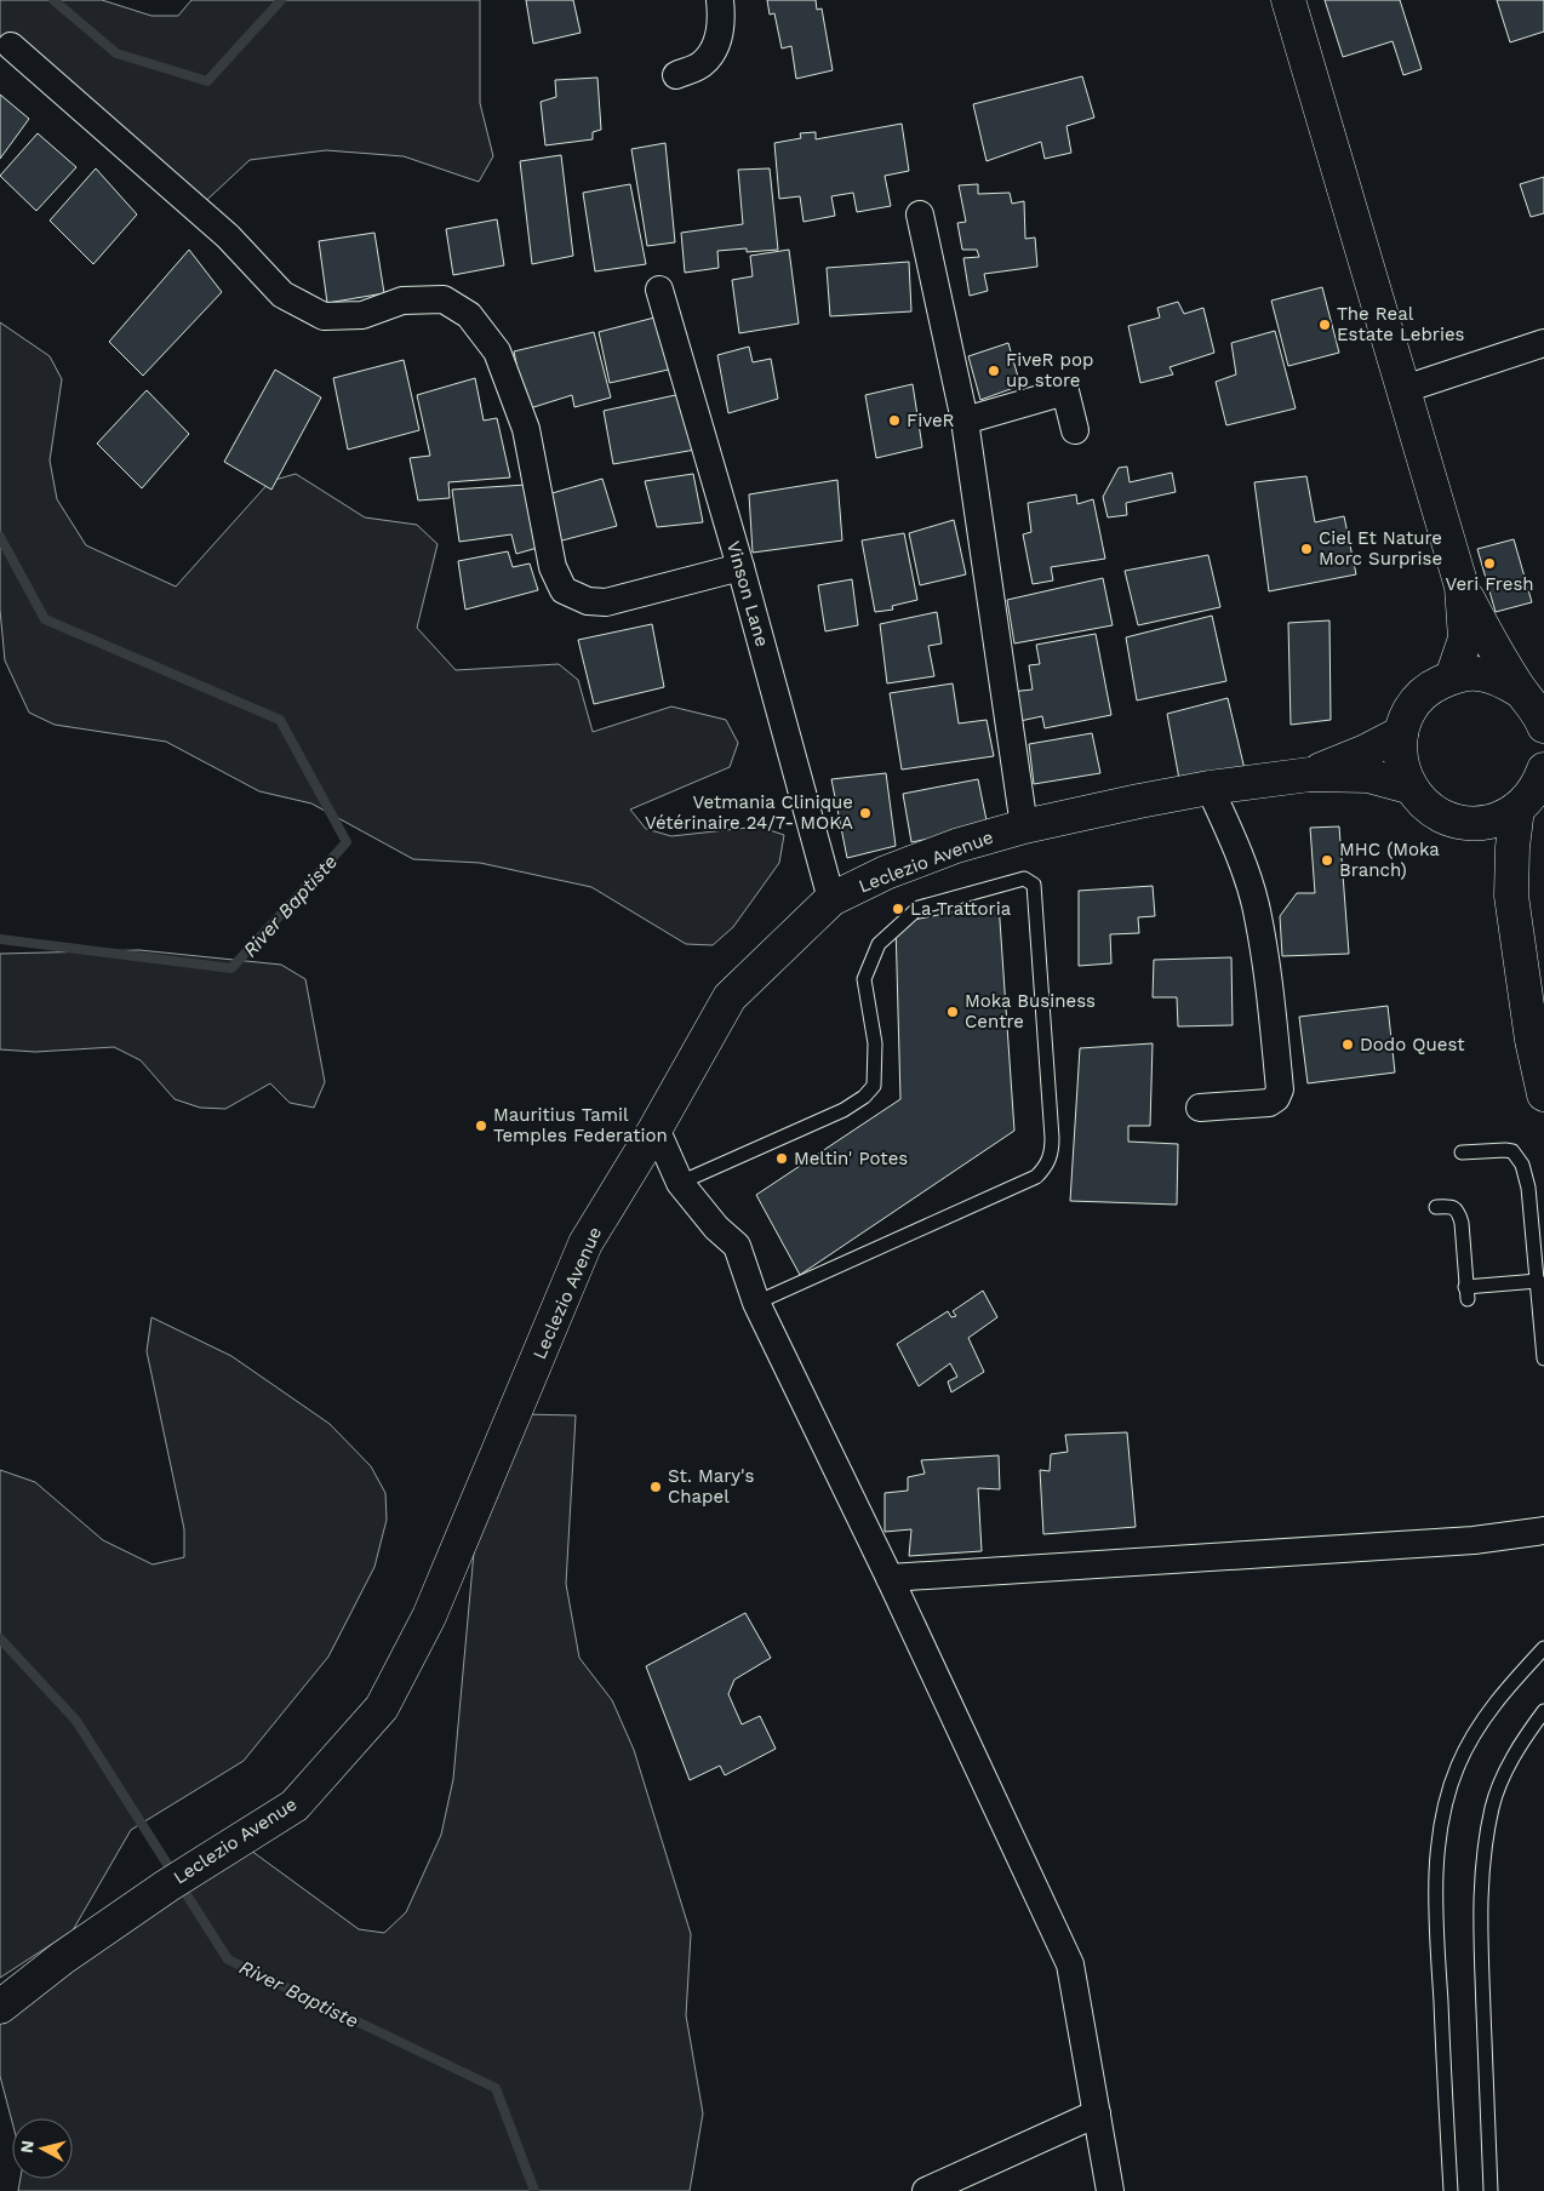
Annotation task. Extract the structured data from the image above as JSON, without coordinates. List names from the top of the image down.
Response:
{
  "streets": {
    "main road": ["Leclezio Avenue"],
    "street": ["Vinson Lane"]
  },
  "crossings": [
    ["Vinson Lane", "Leclezio Avenue"]
  ],
  "water": ["River Baptiste"],
  "places": [
    "The Real Estate Lebries",
    "FiveR pop up store",
    "FiveR",
    "Ciel Et Nature Morc Surprise",
    "Veri Fresh",
    "Vetmania Clinique Vétérinaire 24/7- MOKA",
    "MHC (Moka Branch)",
    "La Trattoria",
    "Moka Business Centre",
    "Dodo Quest",
    "Mauritius Tamil Temples Federation",
    "Meltin' Potes",
    "St. Mary's Chapel"
  ],
  "north": "left"
}
